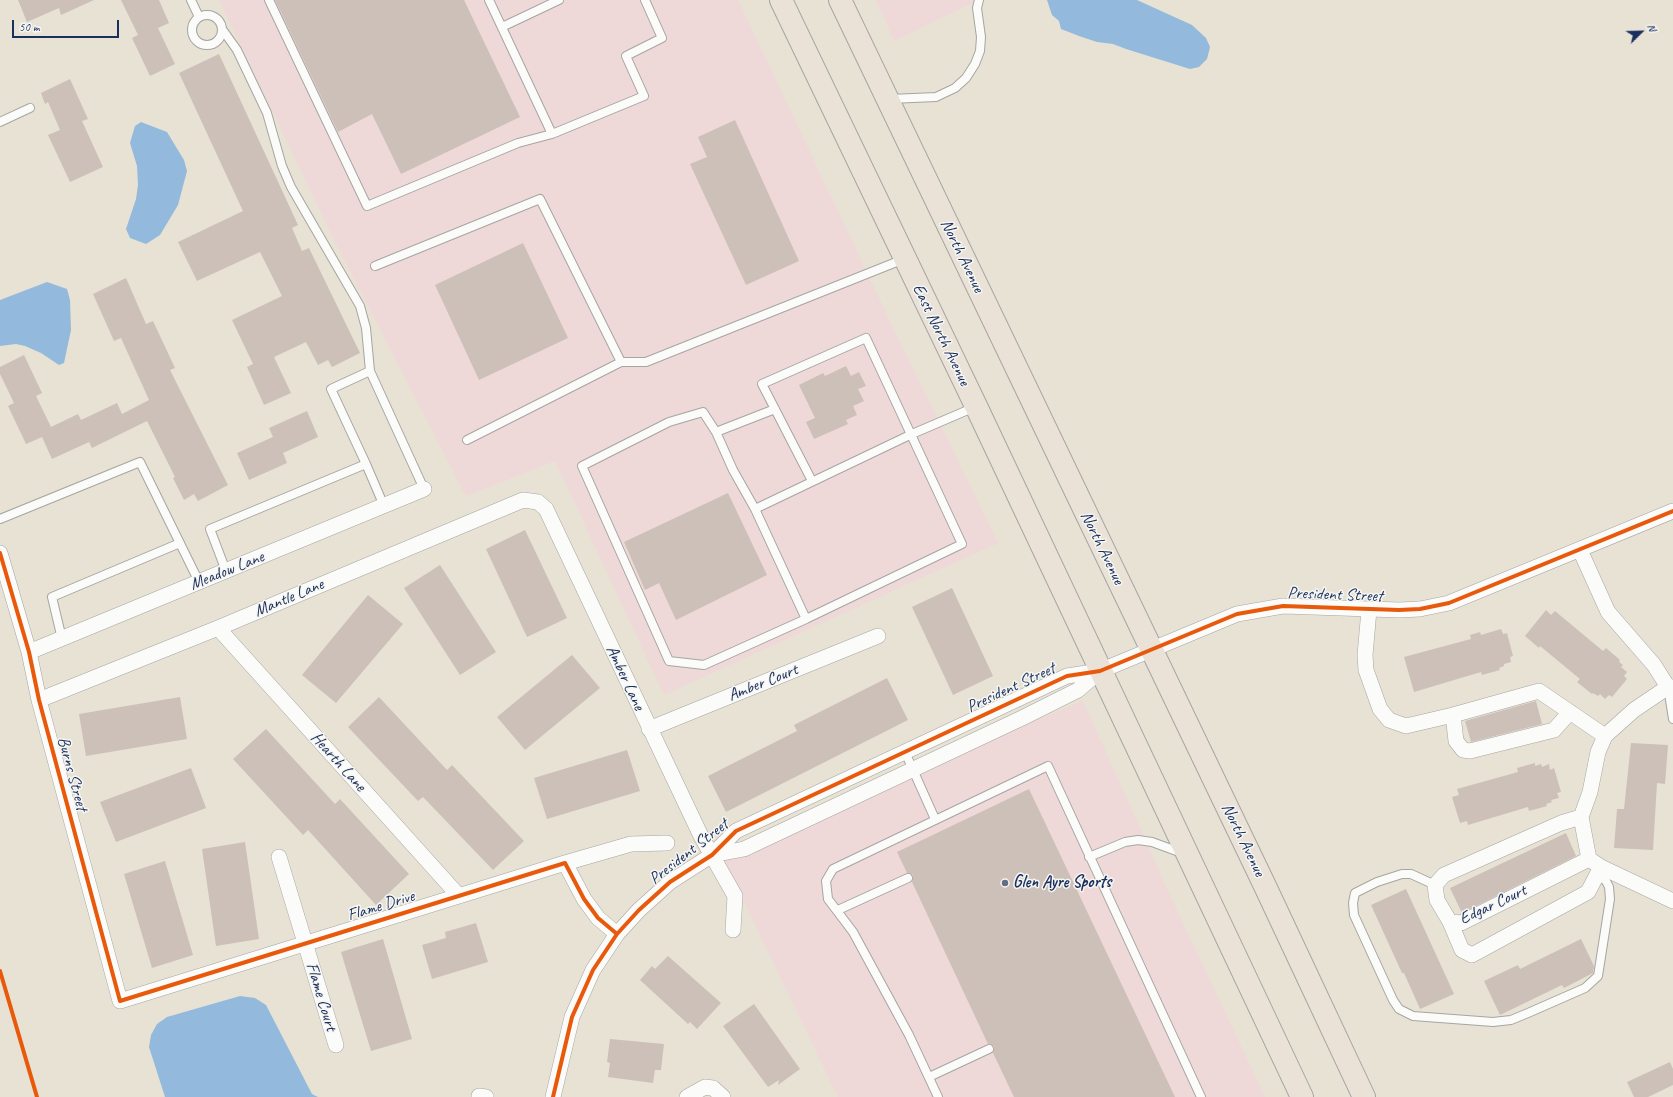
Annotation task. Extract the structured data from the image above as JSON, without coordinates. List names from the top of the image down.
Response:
{
  "streets": {
    "main road": ["North Avenue", "East North Avenue"],
    "street": [
      "Meadow Lane",
      "President Street",
      "Mantle Lane",
      "Amber Lane",
      "Amber Court",
      "Hearth Lane",
      "Burns Street",
      "Edgar Court",
      "Flame Drive",
      "Flame Court"
    ]
  },
  "crossings": [
    ["North Avenue", "President Street"],
    ["East North Avenue", "President Street"],
    ["Meadow Lane", "Burns Street"],
    ["President Street", "Amber Lane"],
    ["Mantle Lane", "Amber Lane"],
    ["Mantle Lane", "Hearth Lane"],
    ["Mantle Lane", "Burns Street"],
    ["Amber Lane", "Amber Court"],
    ["Hearth Lane", "Flame Drive"],
    ["Burns Street", "Flame Drive"],
    ["Flame Drive", "Flame Court"]
  ],
  "places": ["Glen Ayre Sports"],
  "scale_bar": "50 m",
  "north": "top right"
}
